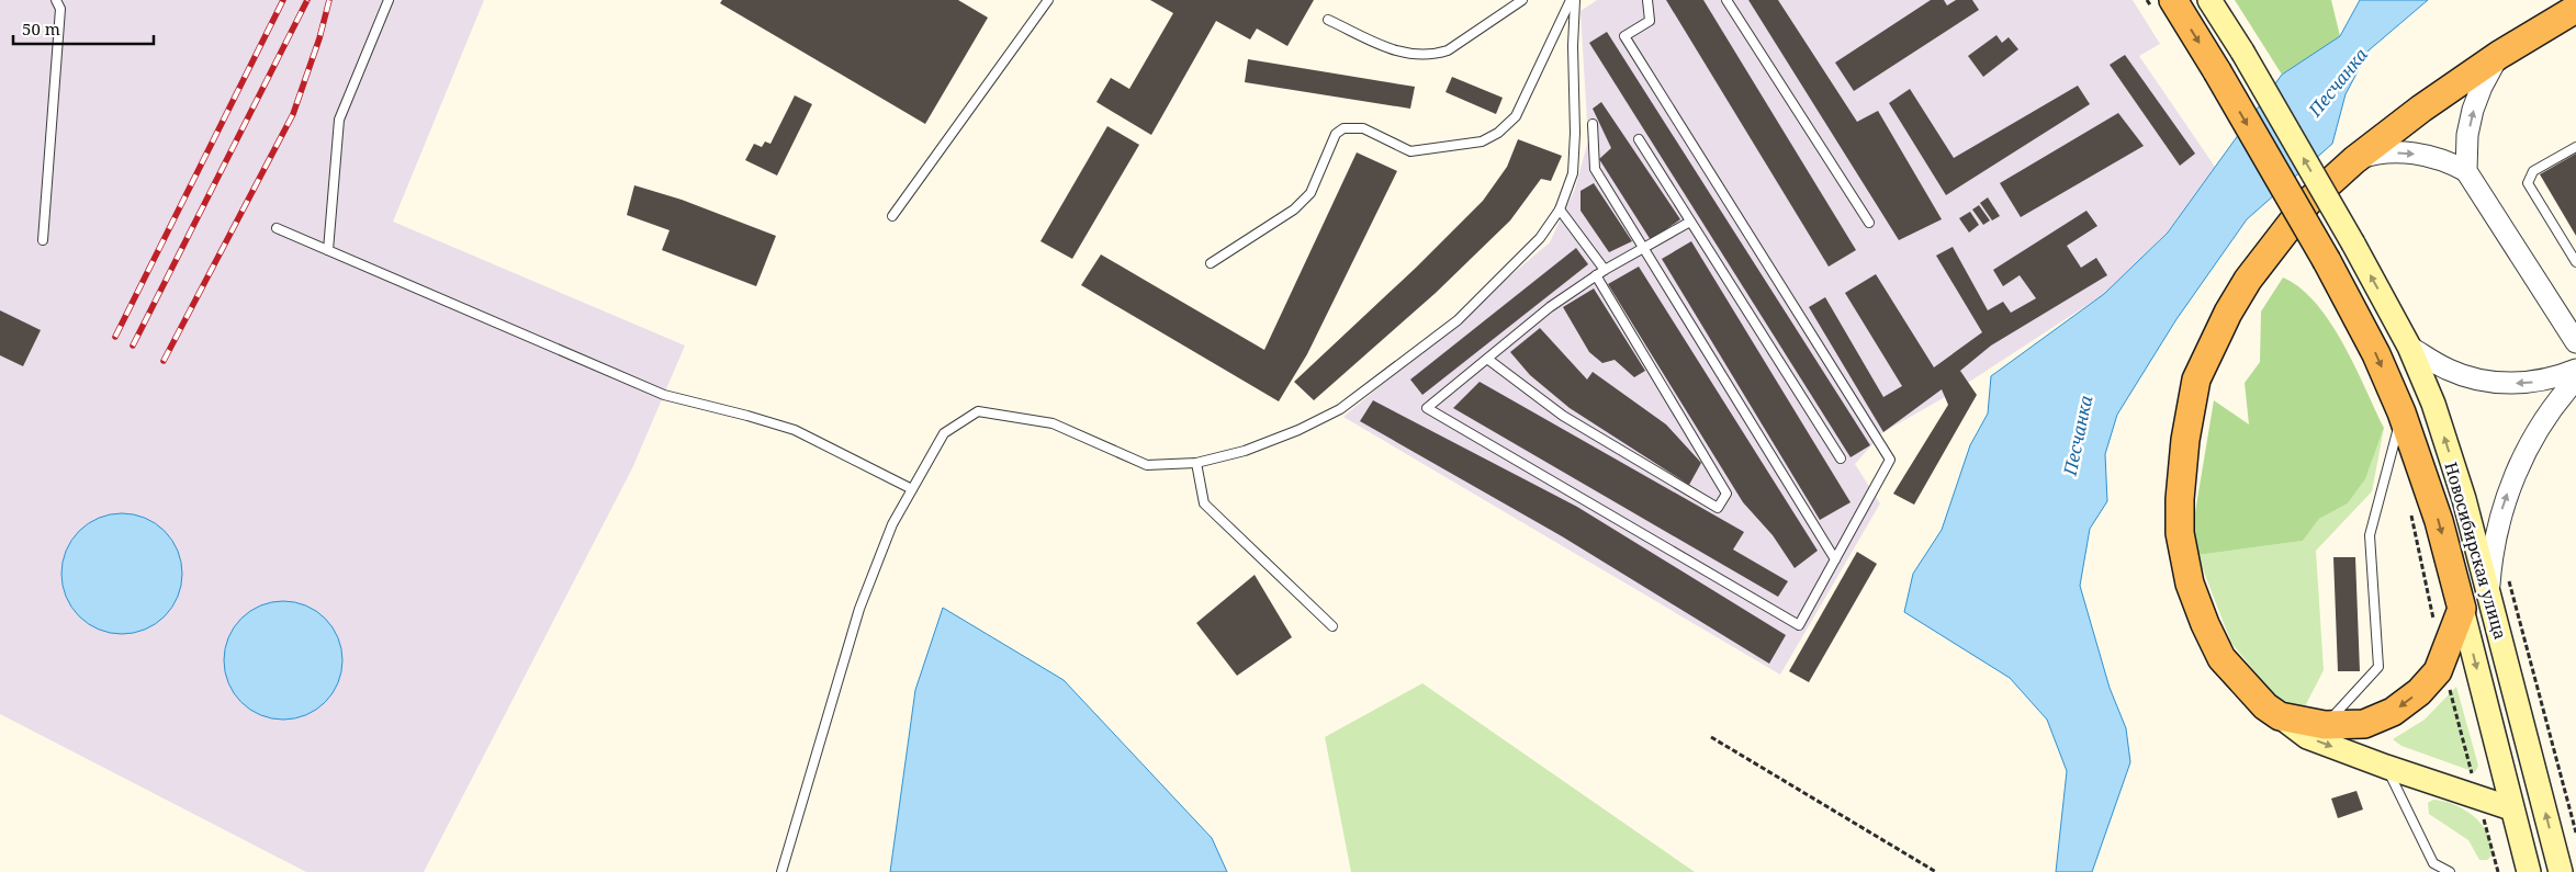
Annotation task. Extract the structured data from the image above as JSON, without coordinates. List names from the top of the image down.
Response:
{
  "streets": {
    "highway": ["Новосибирская улица"]
  },
  "water": ["Песчанка"],
  "scale_bar": "50 m"
}
